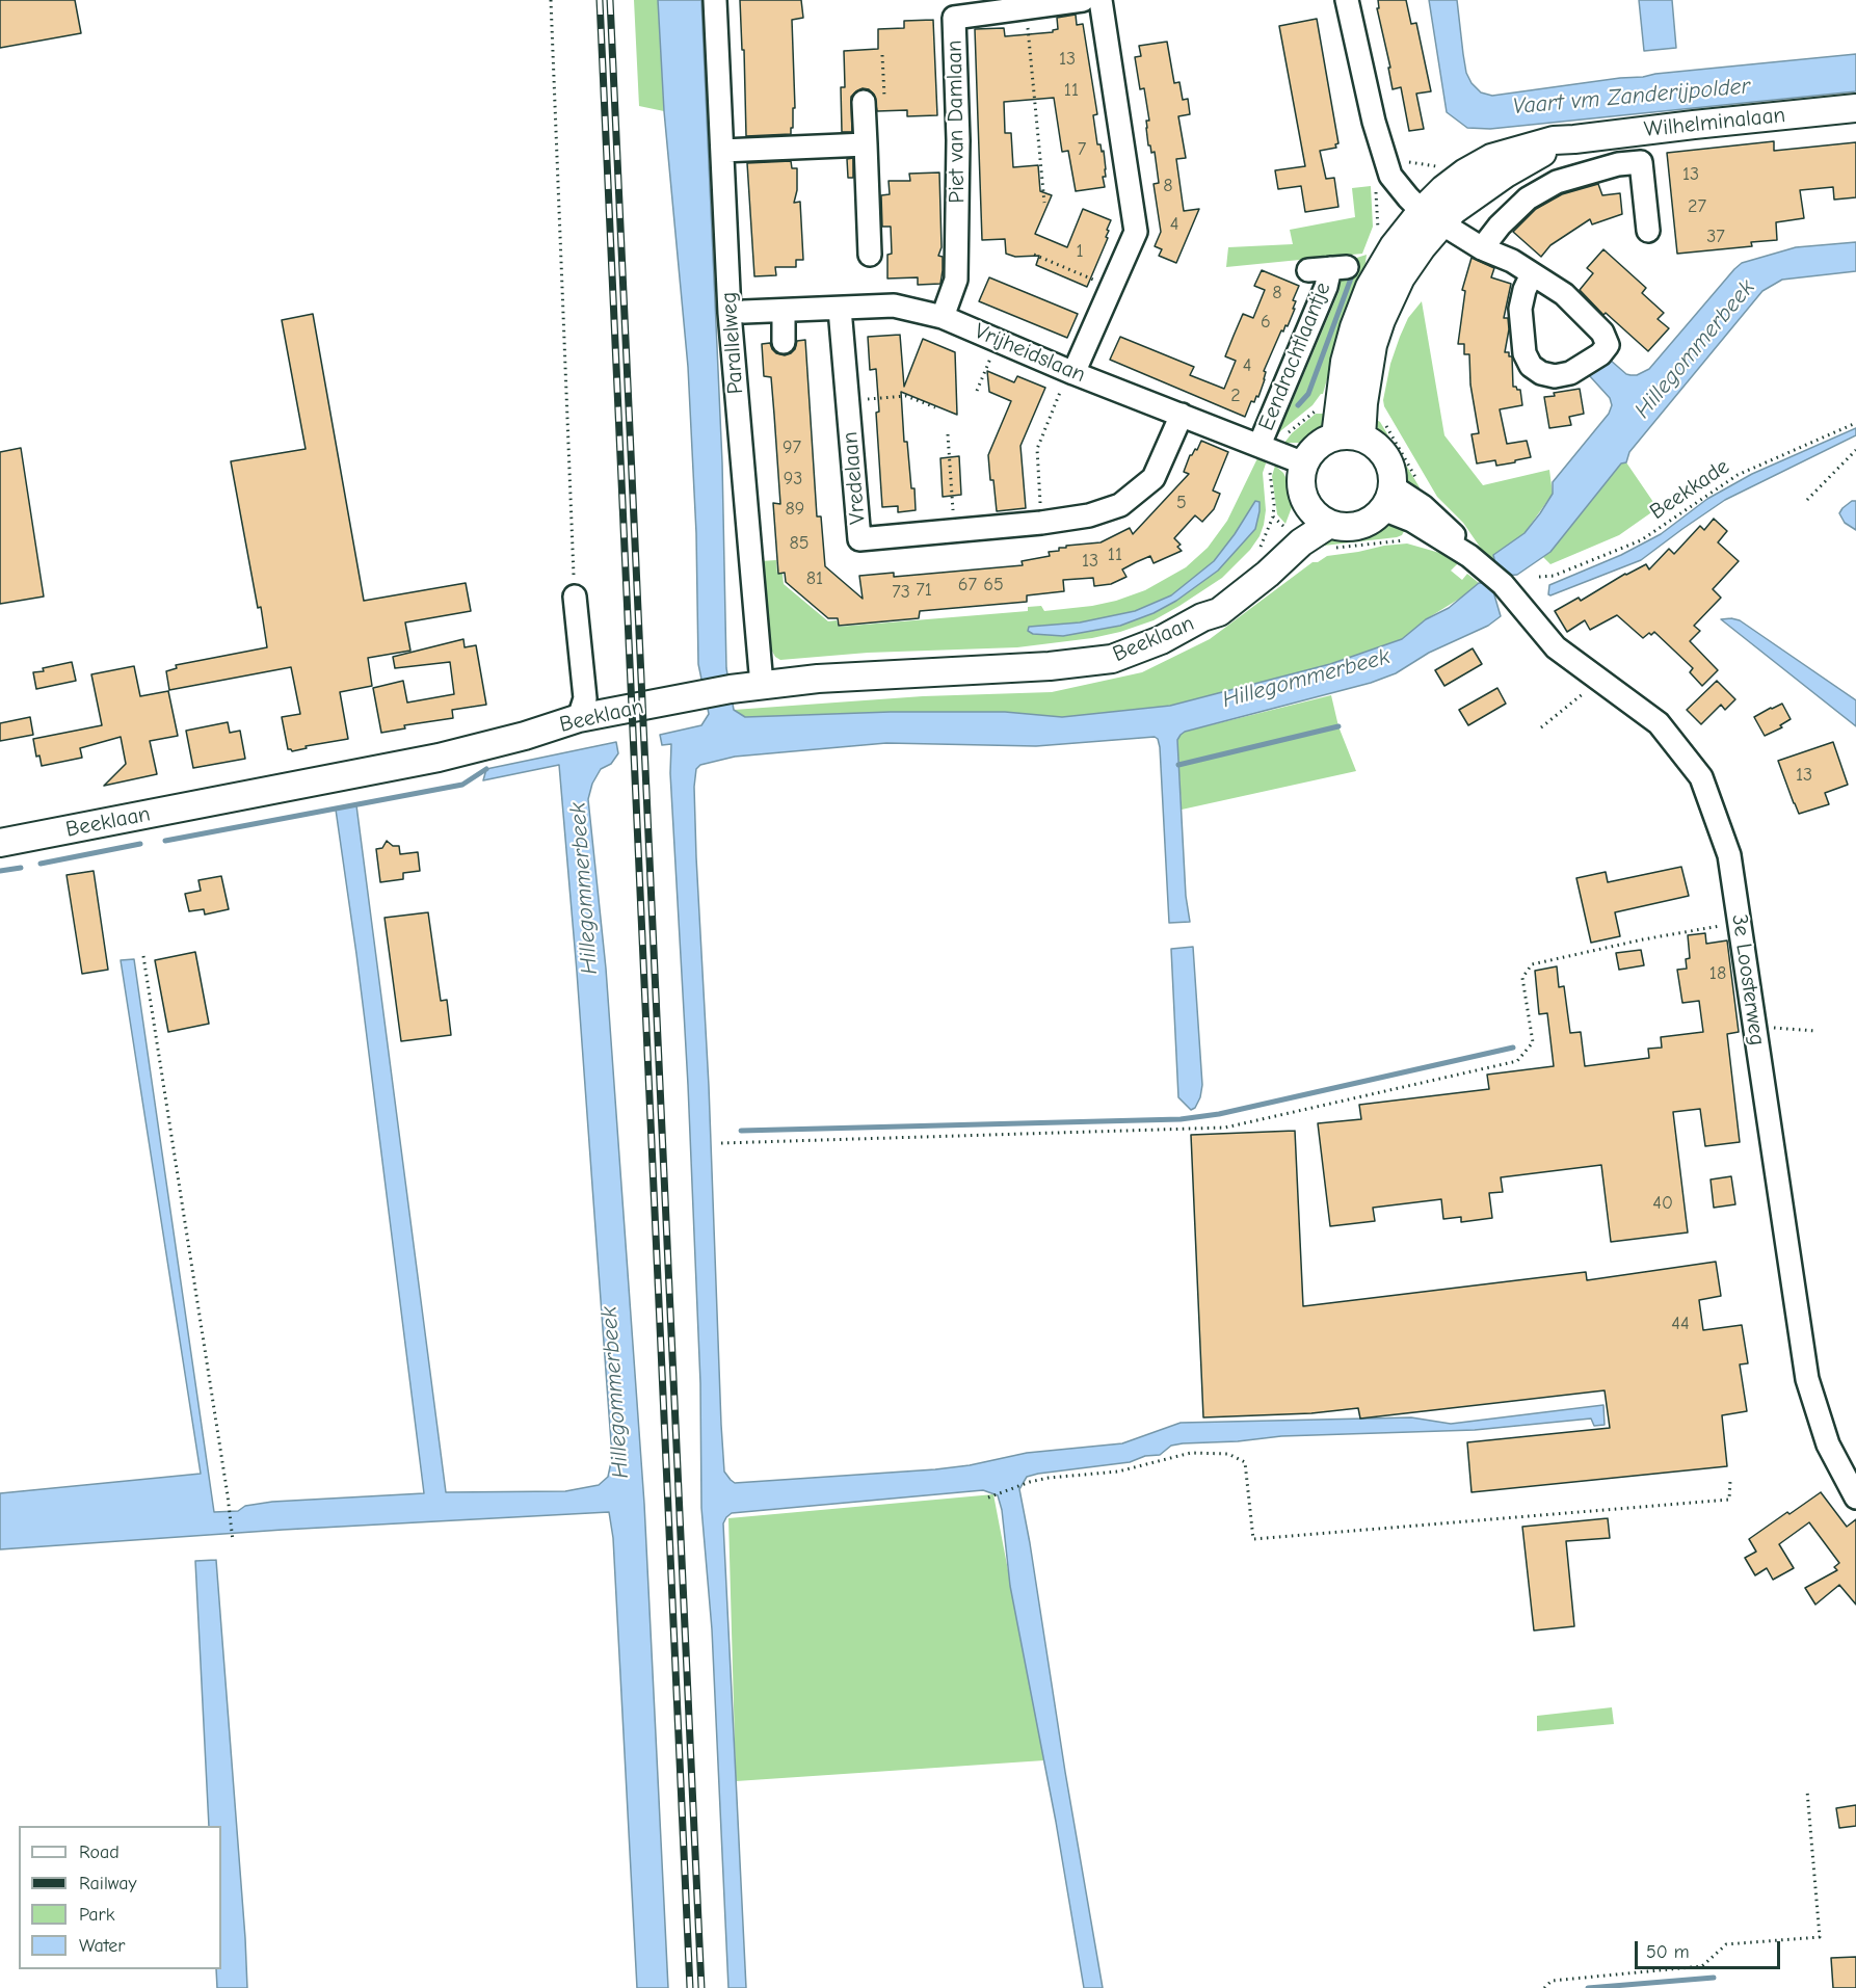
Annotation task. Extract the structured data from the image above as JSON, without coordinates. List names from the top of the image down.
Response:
{
  "streets": {
    "main road": ["Wilhelminalaan", "Beeklaan"],
    "street": [
      "Piet van Damlaan",
      "Parallelweg",
      "Vrijheidslaan",
      "Eendrachtlaantje",
      "Vredelaan",
      "3e Loosterweg"
    ],
    "path": ["Beekkade"]
  },
  "crossings": [
    ["Piet van Damlaan", "Vrijheidslaan"],
    ["Parallelweg", "Beeklaan"],
    ["Vrijheidslaan", "Eendrachtlaantje"],
    ["Vrijheidslaan", "Vredelaan"],
    ["Vrijheidslaan", "Beeklaan"],
    ["Vrijheidslaan", "3e Loosterweg"],
    ["Beeklaan", "3e Loosterweg"]
  ],
  "water": ["Vaart vm Zanderijpolder", "Hillegommerbeek"],
  "house_numbers": [
    "13",
    "11",
    "7",
    "13",
    "8",
    "27",
    "4",
    "37",
    "1",
    "8",
    "6",
    "4",
    "2",
    "97",
    "93",
    "5",
    "89",
    "85",
    "11",
    "13",
    "81",
    "67",
    "65",
    "71",
    "73",
    "13",
    "18",
    "40",
    "44"
  ],
  "legend": [
    "Road",
    "Railway",
    "Park",
    "Water"
  ],
  "scale_bar": "50 m"
}
